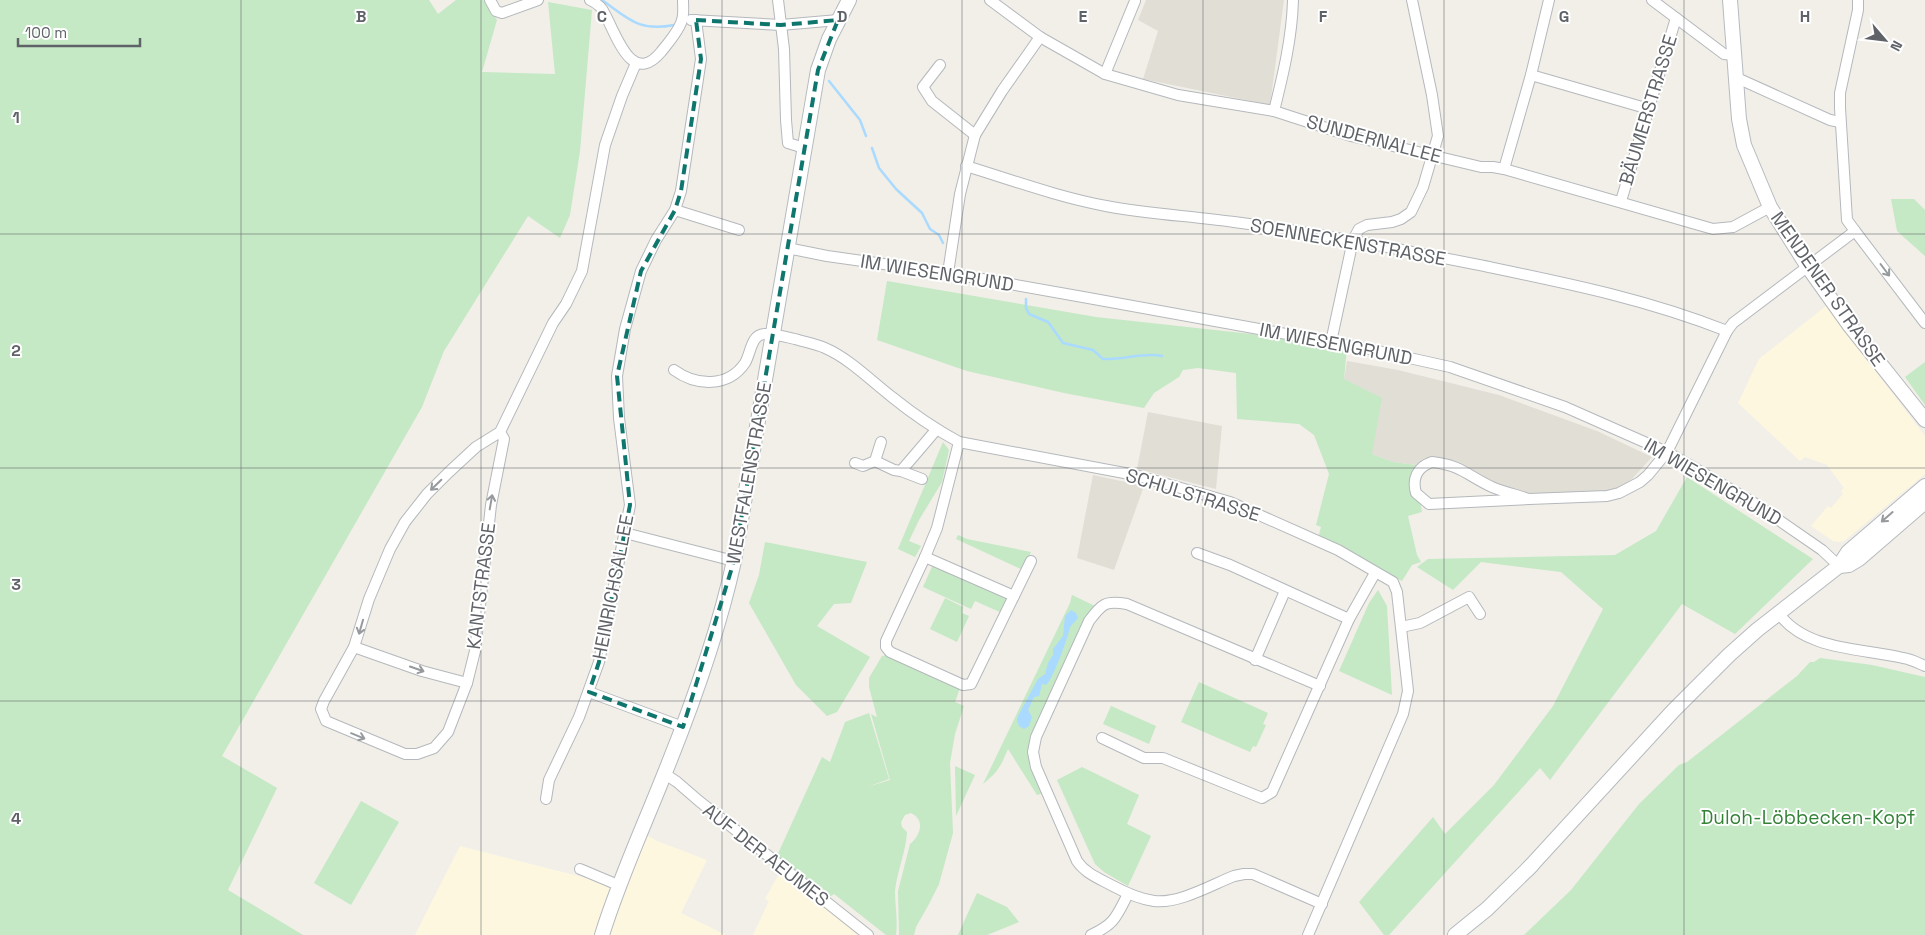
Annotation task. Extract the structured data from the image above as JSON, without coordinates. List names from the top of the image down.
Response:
{
  "streets": {
    "main road": ["MENDENER STRASSE", "WESTFALENSTRASSE"],
    "street": [
      "BÄUMERSTRASSE",
      "SUNDERNALLEE",
      "SOENNECKENSTRASSE",
      "IM WIESENGRUND",
      "SCHULSTRASSE",
      "KANTSTRASSE",
      "HEINRICHSALLEE",
      "AUF DER AEUMES"
    ]
  },
  "crossings": [
    ["BÄUMERSTRASSE", "SUNDERNALLEE"],
    ["SUNDERNALLEE", "MENDENER STRASSE"],
    ["IM WIESENGRUND", "WESTFALENSTRASSE"],
    ["WESTFALENSTRASSE", "SCHULSTRASSE"],
    ["WESTFALENSTRASSE", "AUF DER AEUMES"]
  ],
  "parks": ["Duloh-Löbbecken-Kopf"],
  "scale_bar": "100 m",
  "north": "bottom right",
  "grid": {
    "columns": [
      "B",
      "C",
      "D",
      "E",
      "F",
      "G",
      "H"
    ],
    "rows": [
      "1",
      "2",
      "3",
      "4"
    ]
  }
}
